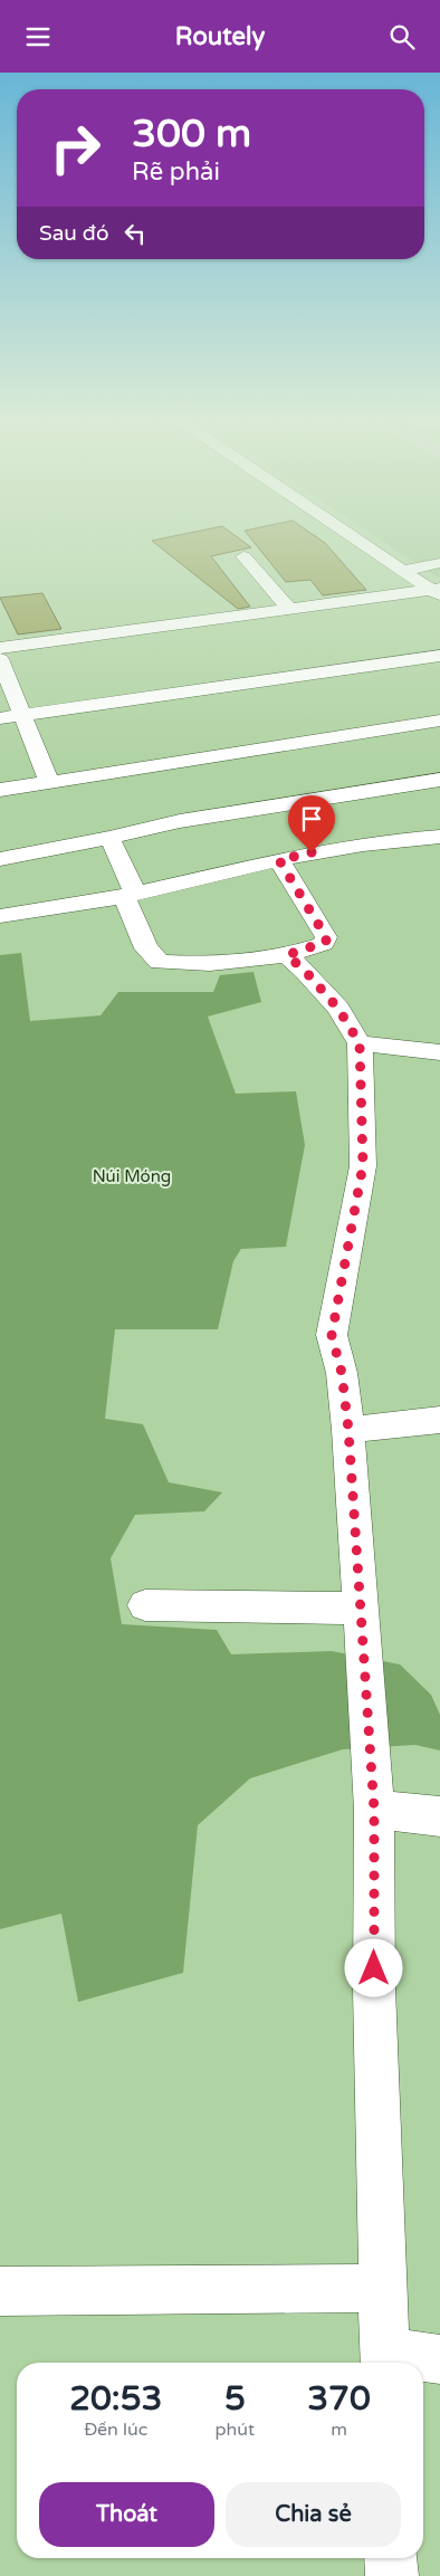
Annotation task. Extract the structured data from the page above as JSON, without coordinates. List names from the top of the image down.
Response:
{
  "parks": ["Núi Móng"],
  "page": {
    "header": "Routely",
    "turn": ["300 m", "Rẽ phải"],
    "then": "Sau đó",
    "eta": [
      "20:53",
      "Đến lúc",
      "5",
      "phút",
      "370",
      "m"
    ],
    "buttons": ["Thoát", "Chia sẻ"]
  }
}
